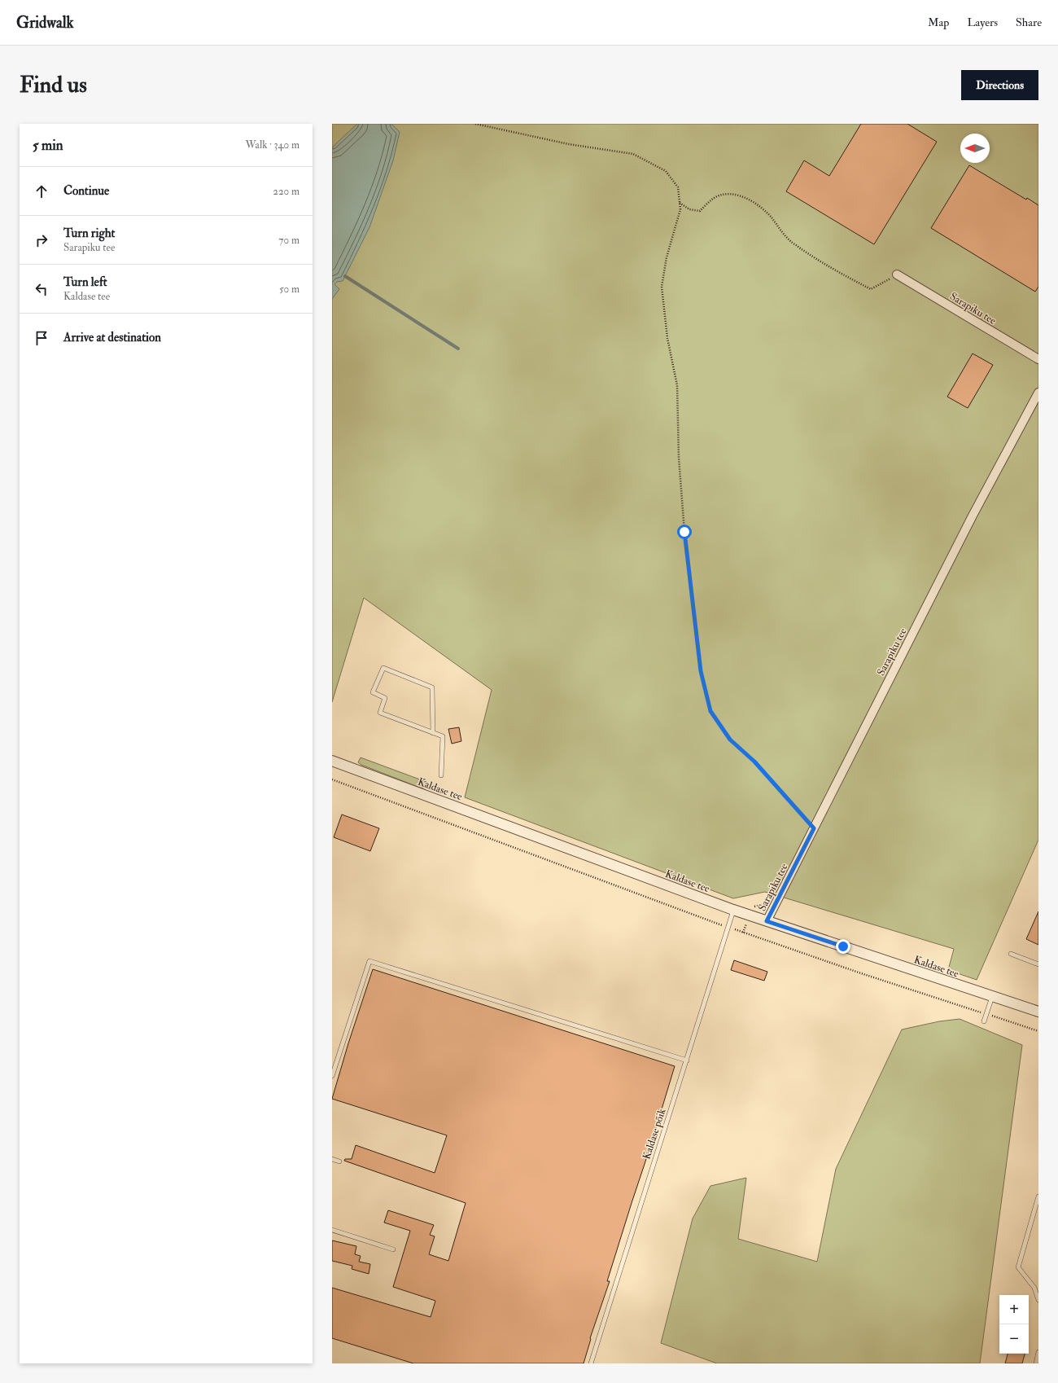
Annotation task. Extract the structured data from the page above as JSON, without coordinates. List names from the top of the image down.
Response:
{
  "streets": {
    "street": ["Sarapiku tee", "Kaldase tee"],
    "lane": ["Kaldase põik"]
  },
  "crossings": [
    ["Sarapiku tee", "Kaldase tee"],
    ["Kaldase tee", "Kaldase põik"]
  ],
  "north": "left",
  "page": {
    "header": "Gridwalk",
    "nav": ["Map", "Layers", "Share"],
    "buttons": "Directions",
    "title": "Find us",
    "heading": ["5 min", "Walk · 340 m"],
    "list": [
      ["Continue", "220 m"],
      ["Turn right", "Sarapiku tee", "70 m"],
      ["Turn left", "Kaldase tee", "50 m"],
      "Arrive at destination"
    ],
    "map_buttons": ["+", "−"]
  }
}
